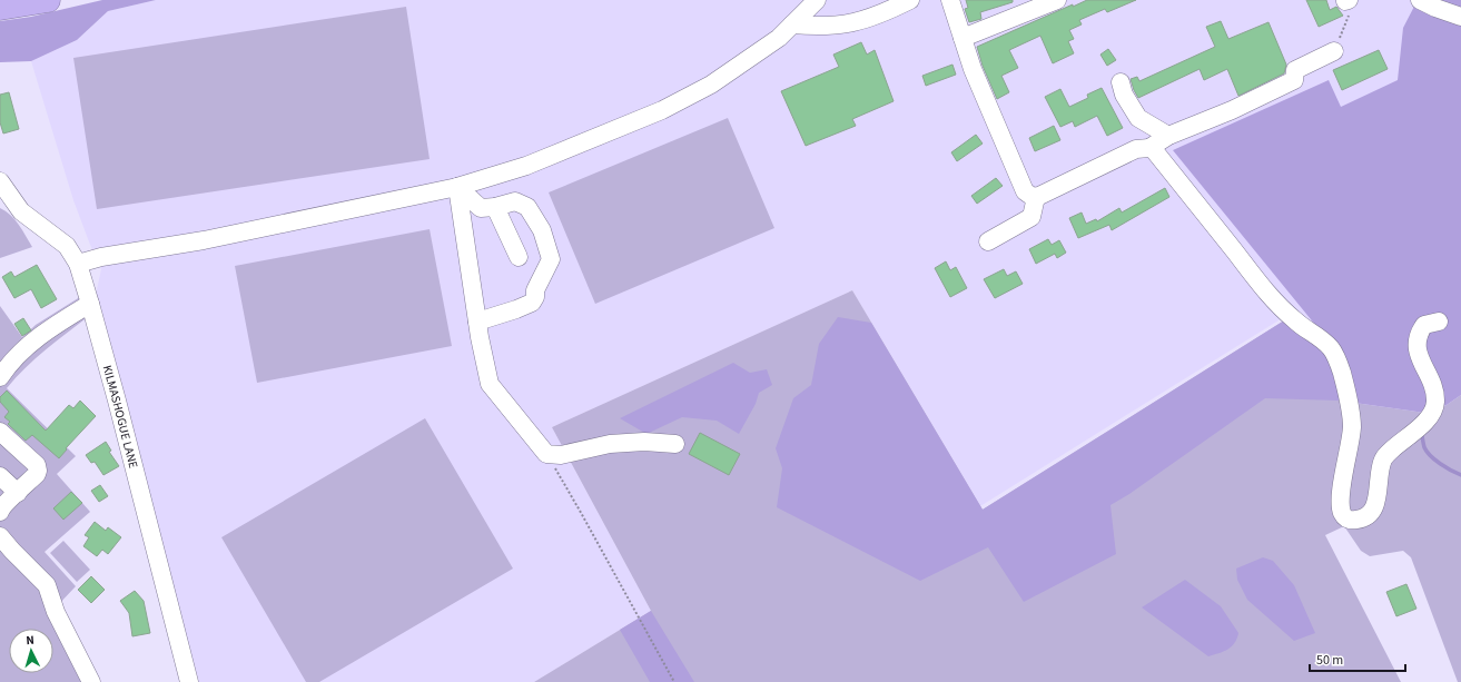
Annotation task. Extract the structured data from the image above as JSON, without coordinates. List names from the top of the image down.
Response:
{
  "streets": {
    "street": ["KILMASHOGUE LANE"]
  },
  "scale_bar": "50 m",
  "north": "top"
}
